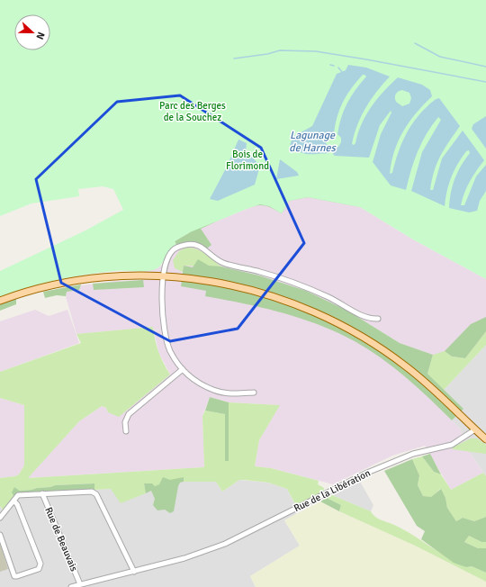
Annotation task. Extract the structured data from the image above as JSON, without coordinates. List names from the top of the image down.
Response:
{
  "streets": {
    "street": ["Rue de la Libération", "Rue de Beauvais"]
  },
  "crossings": [
    ["Rue de la Libération", "Rue de Beauvais"]
  ],
  "water": ["Lagunage de Harnes"],
  "parks": ["Parc des Berges de la Souchez", "Bois de Florimond"],
  "north": "right"
}
